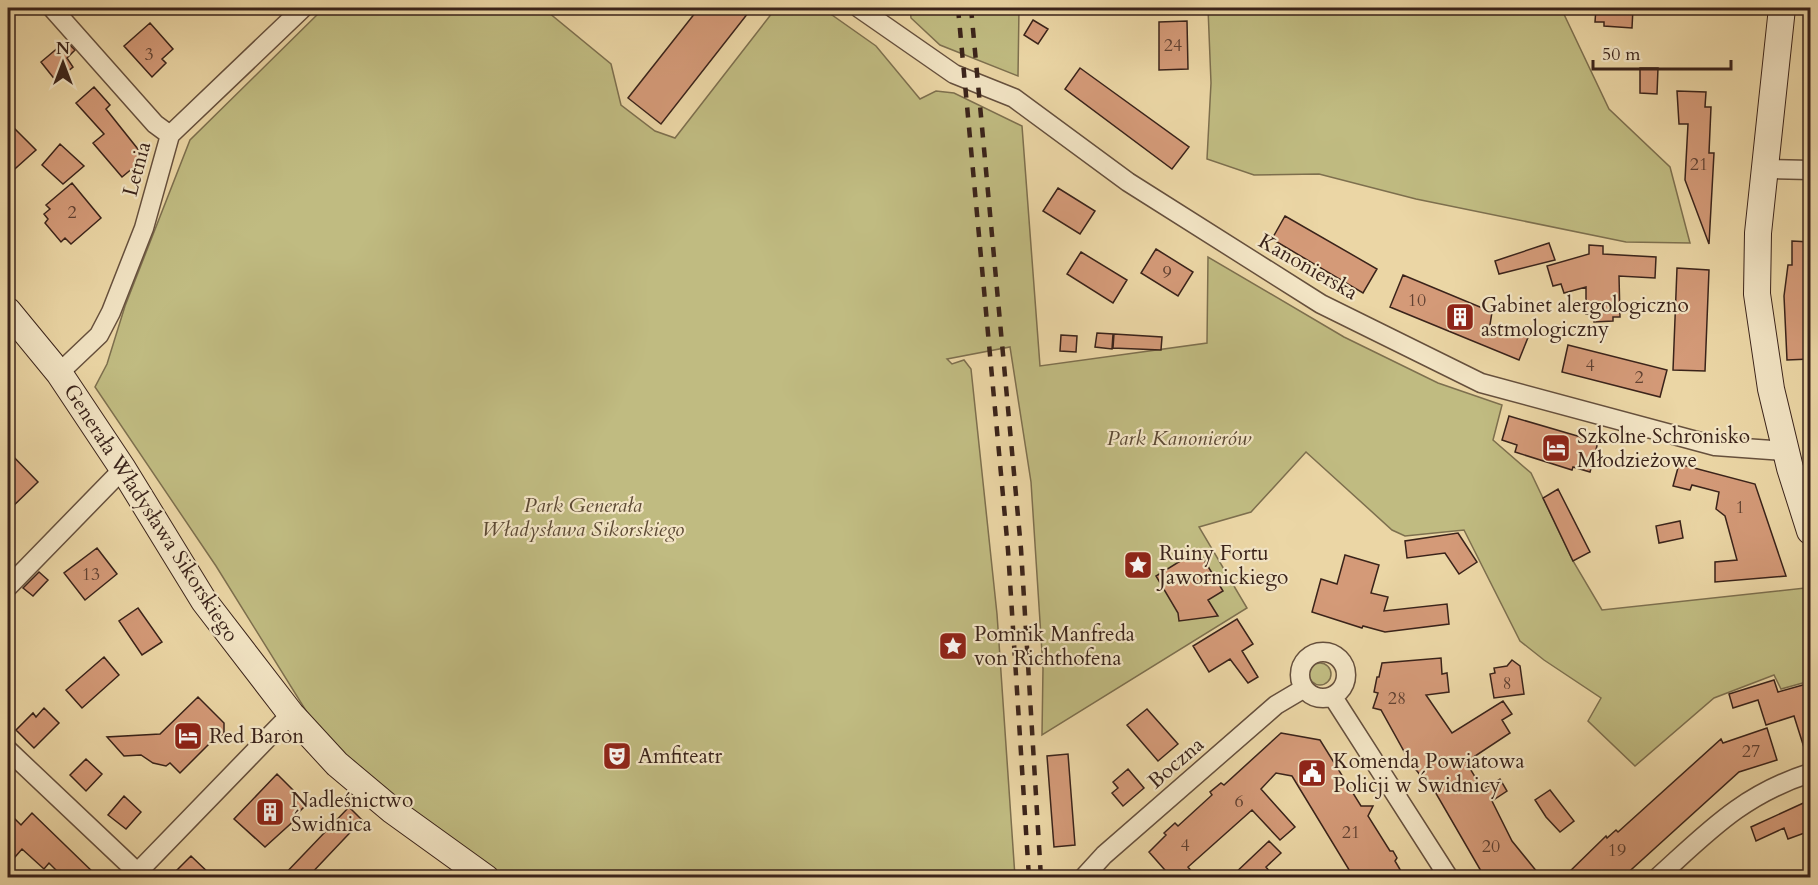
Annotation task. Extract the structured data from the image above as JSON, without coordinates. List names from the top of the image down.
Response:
{
  "streets": {
    "street": [
      "Letnia",
      "Kanonierska",
      "Generała Władysława Sikorskiego",
      "Boczna"
    ]
  },
  "crossings": [
    ["Letnia", "Generała Władysława Sikorskiego"]
  ],
  "parks": ["Park Kanonierów", "Park Generała Władysława Sikorskiego"],
  "places": {
    "building": ["Gabinet alergologiczno astmologiczny", "Nadleśnictwo Świdnica"],
    "hotel": ["Szkolne Schronisko Młodzieżowe", "Red Baron"],
    "place": ["Ruiny Fortu Jawornickiego", "Pomnik Manfreda von Richthofena"],
    "theatre": ["Amfiteatr"],
    "public building": ["Komenda Powiatowa Policji w Świdnicy"]
  },
  "house_numbers": [
    "24",
    "3",
    "21",
    "2",
    "9",
    "10",
    "4",
    "2",
    "1",
    "13",
    "8",
    "28",
    "27",
    "6",
    "21",
    "4",
    "20",
    "19"
  ],
  "scale_bar": "50 m",
  "north": "top"
}
